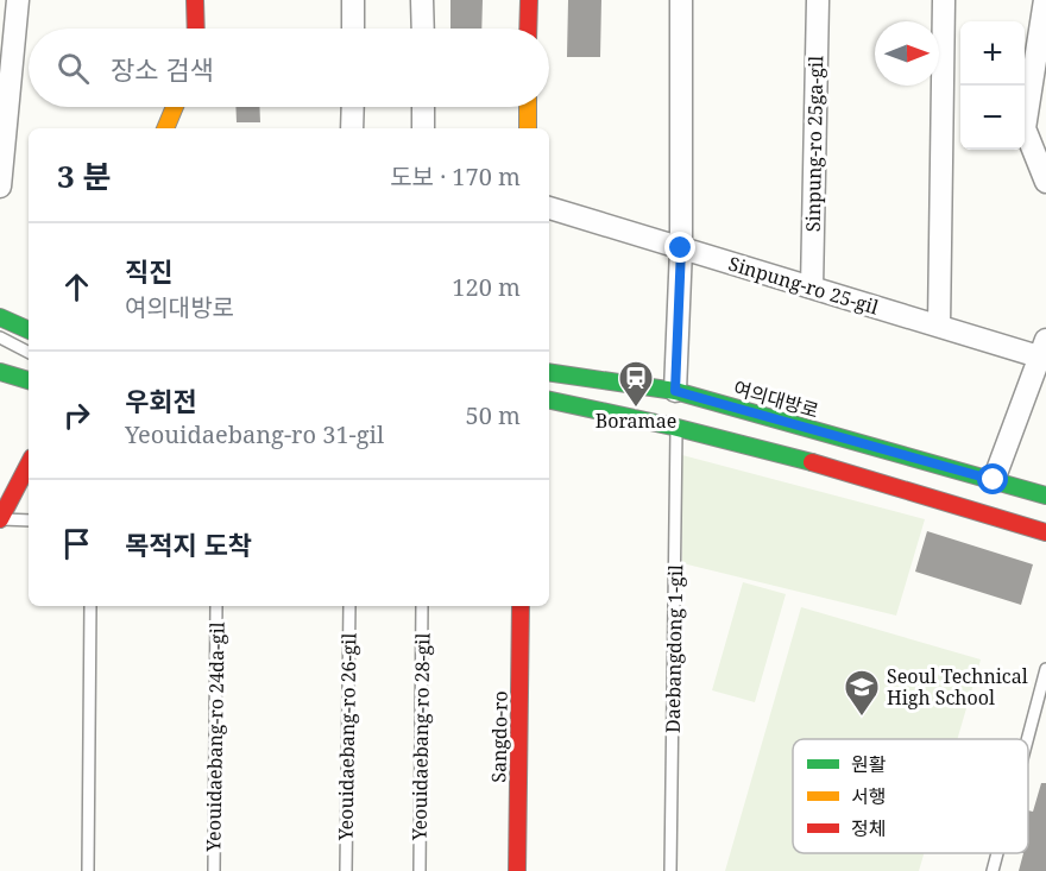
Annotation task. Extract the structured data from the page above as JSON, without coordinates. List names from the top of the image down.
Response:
{
  "streets": {
    "main road": ["여의대방로", "Sangdo-ro"],
    "street": ["Sinpung-ro 25ga-gil", "Sinpung-ro 25-gil"],
    "lane": [
      "Daebangdong 1-gil",
      "Yeouidaebang-ro 24da-gil",
      "Yeouidaebang-ro 26-gil",
      "Yeouidaebang-ro 28-gil"
    ]
  },
  "crossings": [
    ["Sinpung-ro 25ga-gil", "Sinpung-ro 25-gil"]
  ],
  "places": {
    "station": ["Boramae"],
    "school or university": ["Seoul Technical High School"]
  },
  "legend": ["원활", "서행", "정체"],
  "north": "right",
  "page": {
    "map_buttons": ["+", "−"],
    "search": "장소 검색",
    "heading": ["3 분", "도보 · 170 m"],
    "list": [
      ["직진", "여의대방로", "120 m"],
      ["우회전", "Yeouidaebang-ro 31-gil", "50 m"],
      "목적지 도착"
    ]
  }
}
